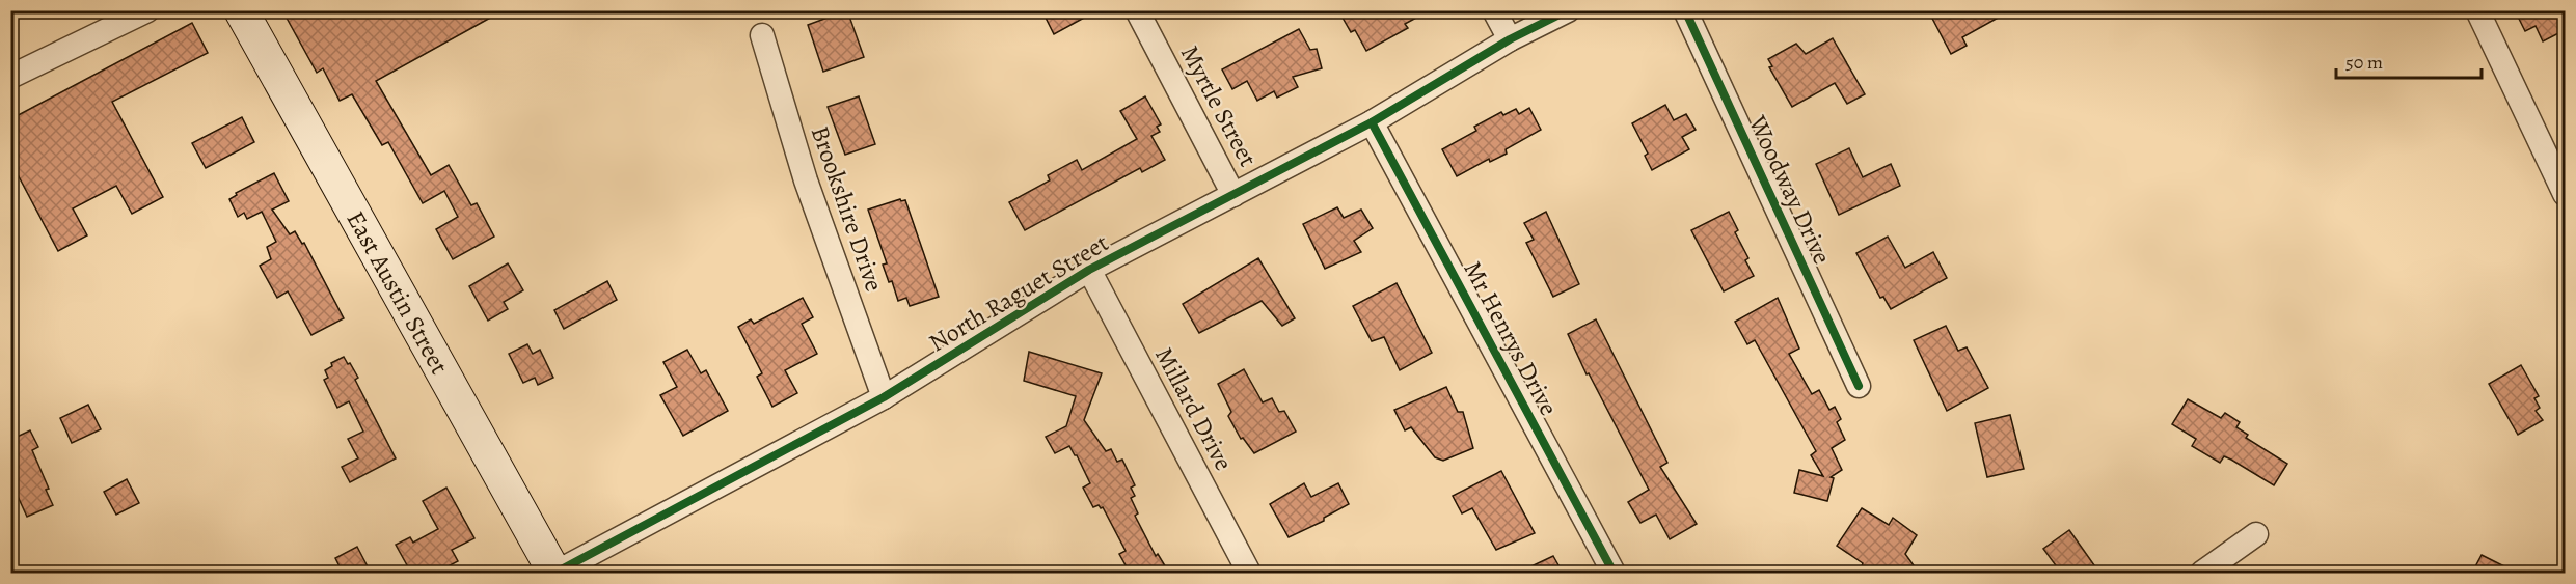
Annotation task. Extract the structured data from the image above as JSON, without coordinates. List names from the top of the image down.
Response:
{
  "streets": {
    "main road": ["East Austin Street"],
    "street": [
      "Myrtle Street",
      "Woodway Drive",
      "Brookshire Drive",
      "North Raguet Street",
      "Mr Henrys Drive",
      "Millard Drive"
    ]
  },
  "crossings": [
    ["Myrtle Street", "North Raguet Street"],
    ["Brookshire Drive", "North Raguet Street"],
    ["East Austin Street", "North Raguet Street"],
    ["North Raguet Street", "Mr Henrys Drive"],
    ["North Raguet Street", "Millard Drive"]
  ],
  "scale_bar": "50 m"
}
